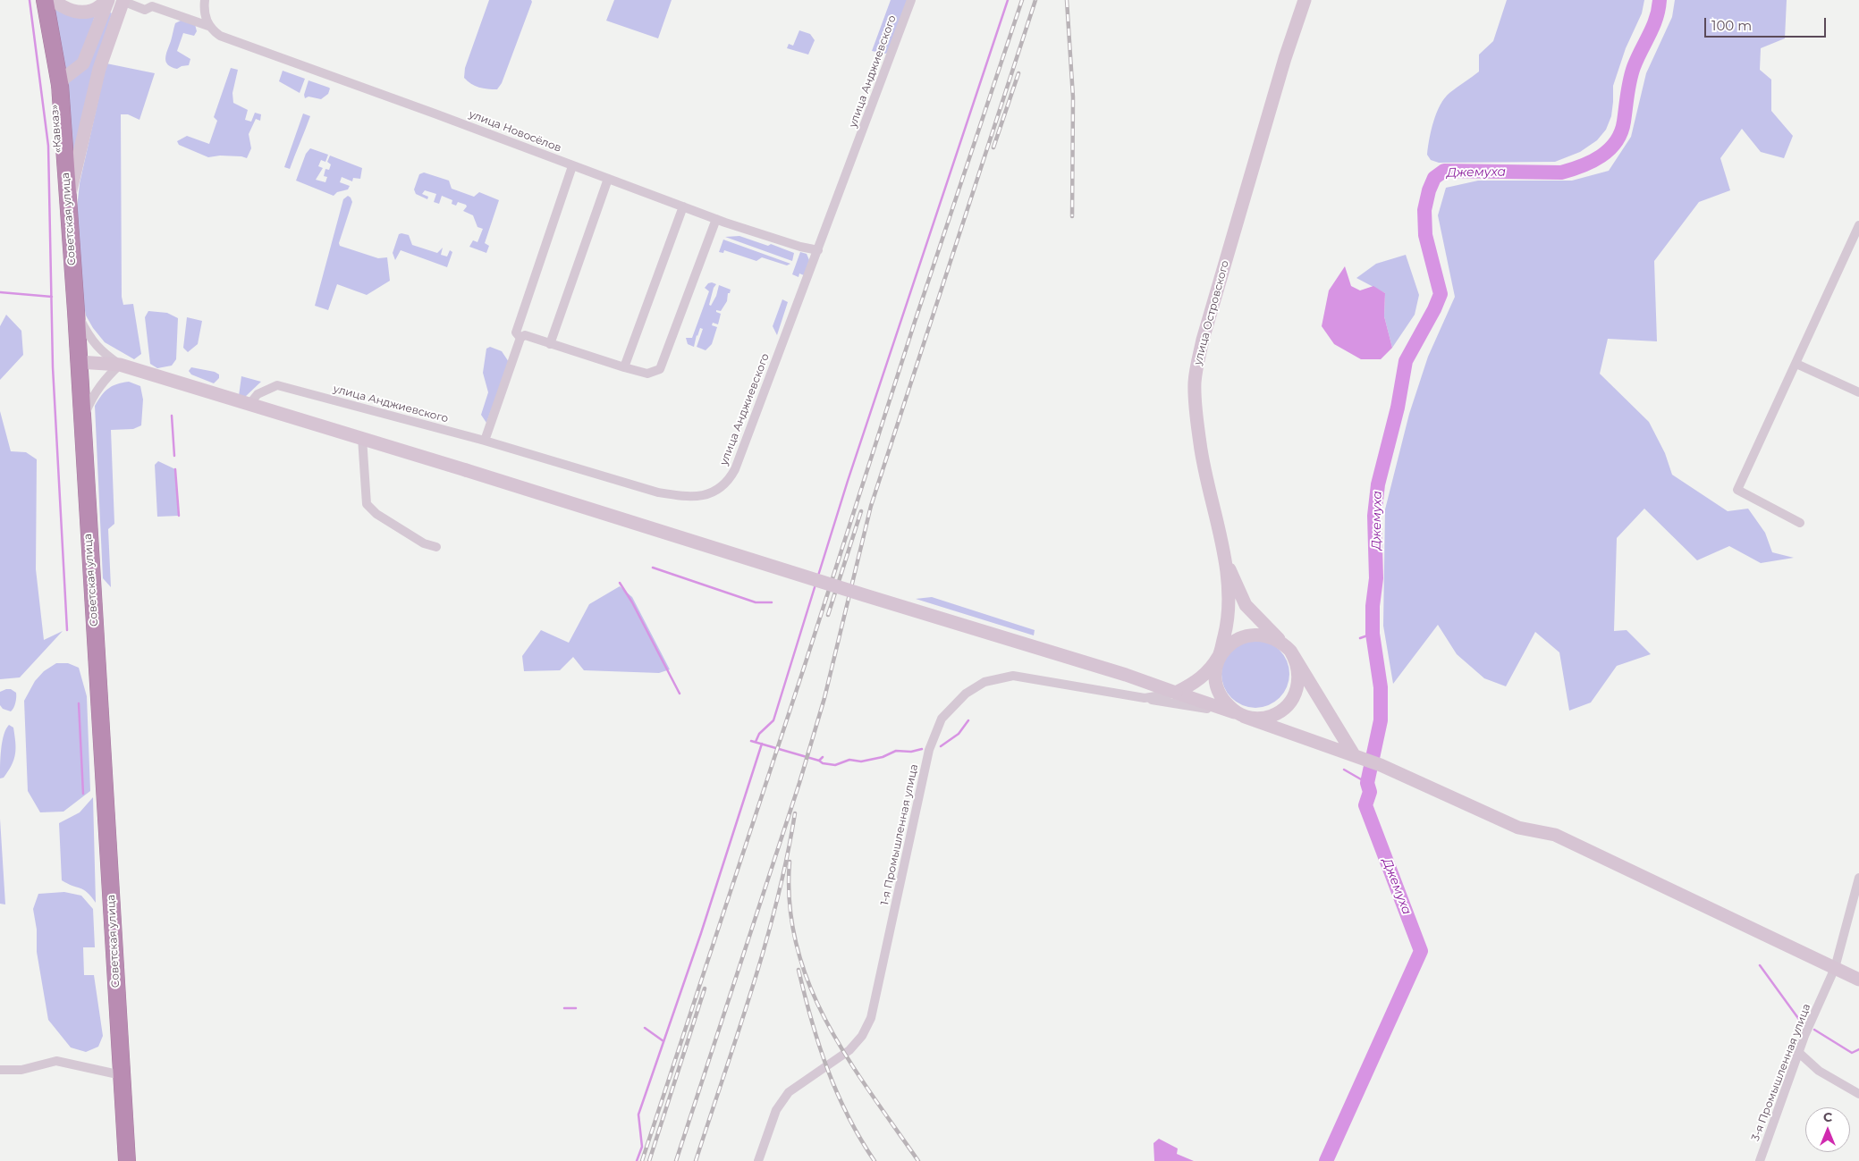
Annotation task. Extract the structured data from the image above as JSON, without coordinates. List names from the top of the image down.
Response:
{
  "streets": {
    "highway": ["«Кавказ»", "Советская улица"],
    "street": [
      "улица Анджиевского",
      "улица Новосёлов",
      "улица Островского",
      "1-я Промышленная улица",
      "3-я Промышленная улица"
    ]
  },
  "crossings": [
    ["улица Анджиевского", "улица Новосёлов"],
    ["«Кавказ»", "Советская улица"],
    ["улица Островского", "1-я Промышленная улица"]
  ],
  "water": ["Джемуха"],
  "scale_bar": "100 m",
  "north": "top"
}
